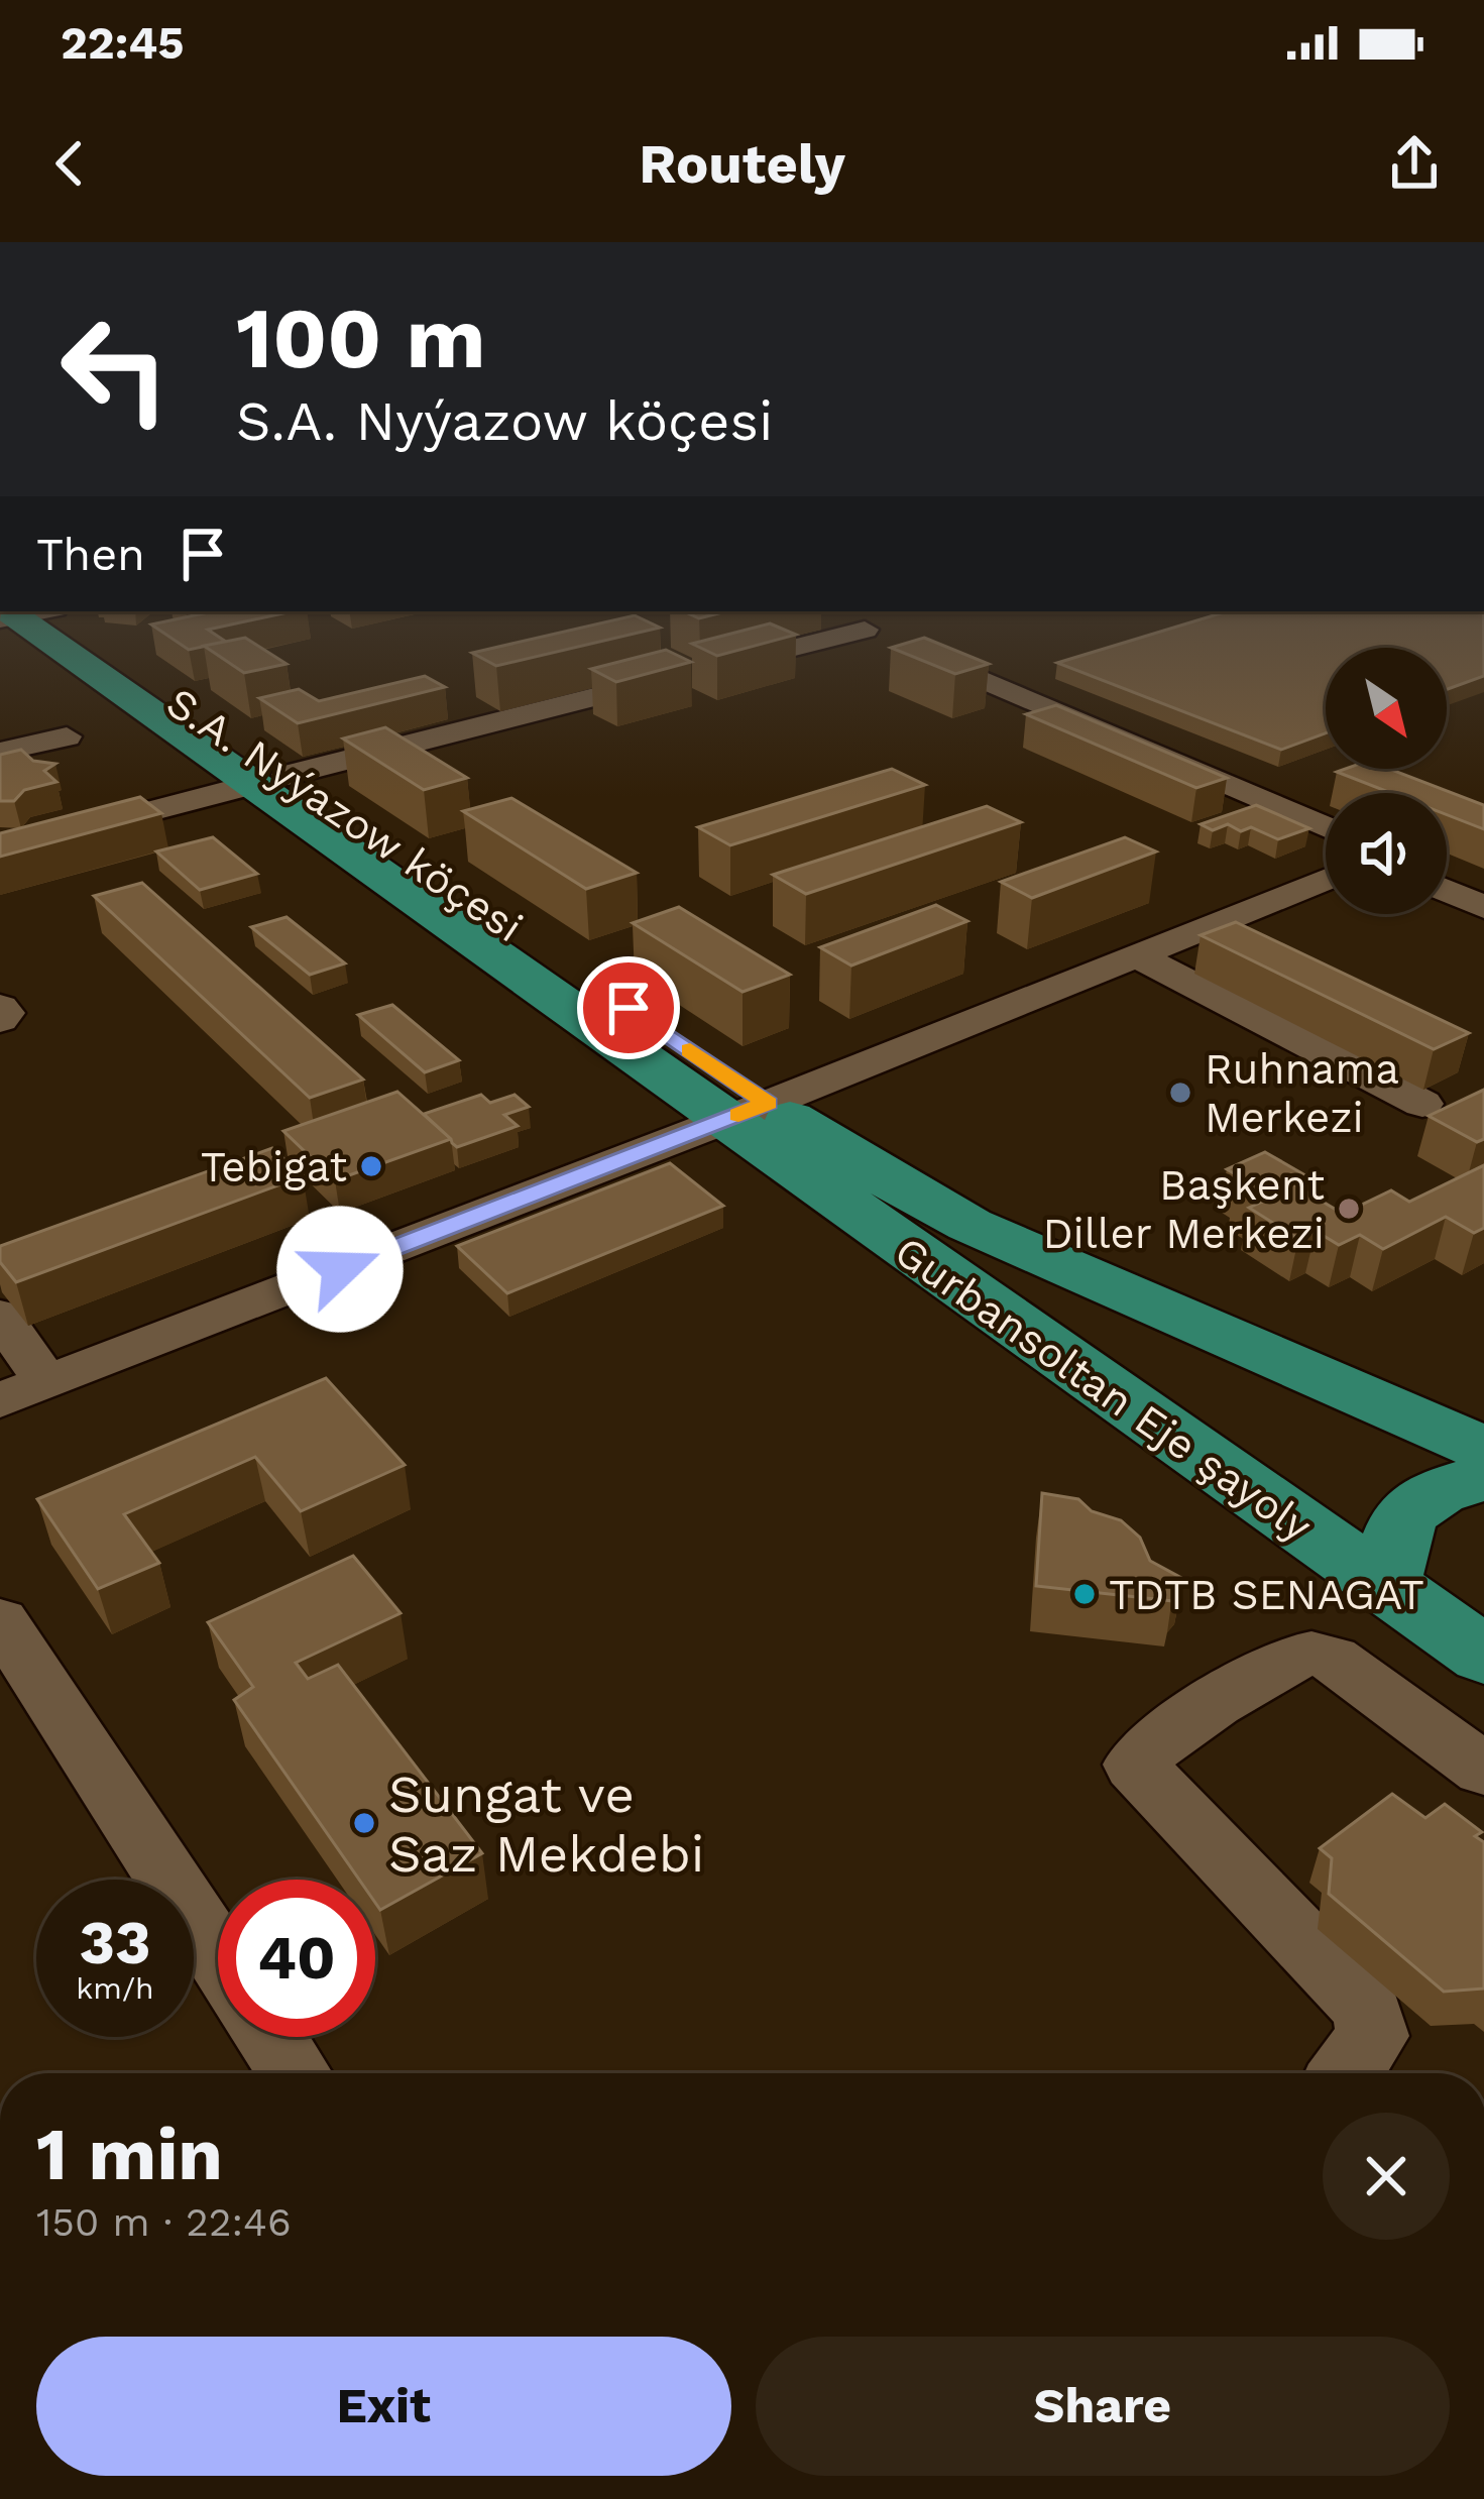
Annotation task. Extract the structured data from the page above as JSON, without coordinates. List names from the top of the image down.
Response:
{
  "streets": {
    "main road": ["S.A. Nyýazow köçesi", "Gurbansoltan Eje şayoly"]
  },
  "crossings": [
    ["S.A. Nyýazow köçesi", "Gurbansoltan Eje şayoly"]
  ],
  "places": [
    "Ruhnama Merkezi",
    "Tebigat",
    "Başkent Diller Merkezi",
    "TDTB SENAGAT",
    "Sungat ve Saz Mekdebi"
  ],
  "north": "bottom right",
  "page": {
    "status": "22:45",
    "header": "Routely",
    "turn": ["100 m", "S.A. Nyýazow köçesi"],
    "then": "Then",
    "speed": "33 km/h",
    "limit": "40",
    "heading": ["1 min", "150 m · 22:46"],
    "buttons": ["Exit", "Share"]
  }
}
